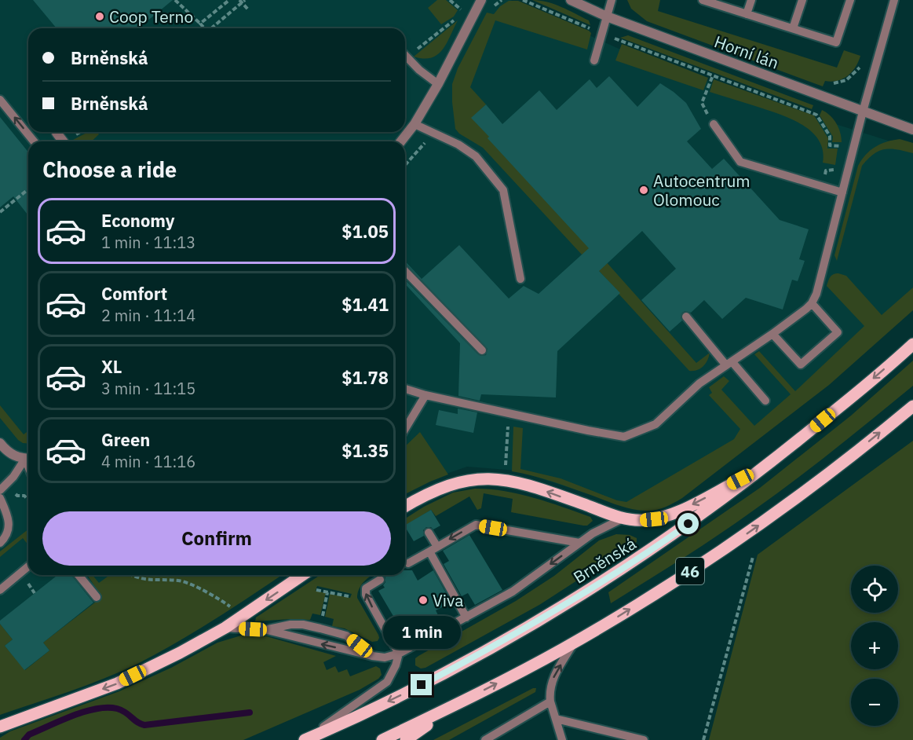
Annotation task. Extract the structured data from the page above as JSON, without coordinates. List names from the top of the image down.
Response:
{
  "streets": {
    "main road": ["Brněnská", "46"],
    "street": ["Horní lán"]
  },
  "places": ["Coop Terno", "Autocentrum Olomouc", "Viva"],
  "page": {
    "banner": ["Brněnská", "Brněnská"],
    "heading": "Choose a ride",
    "list": [
      {
        "name": "Economy",
        "note": "1 min · 11:13",
        "value": "$1.05"
      },
      {
        "name": "Comfort",
        "note": "2 min · 11:14",
        "value": "$1.41"
      },
      {
        "name": "XL",
        "note": "3 min · 11:15",
        "value": "$1.78"
      },
      {
        "name": "Green",
        "note": "4 min · 11:16",
        "value": "$1.35"
      }
    ],
    "buttons": "Confirm",
    "map_buttons": ["+", "−"],
    "bubble": "1 min"
  }
}
